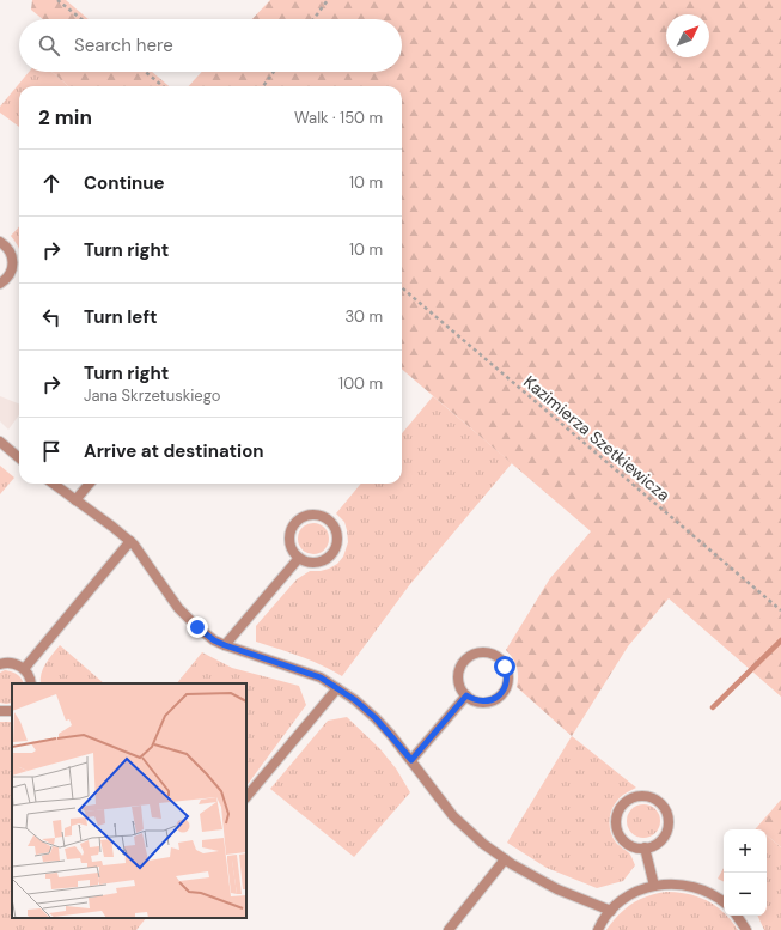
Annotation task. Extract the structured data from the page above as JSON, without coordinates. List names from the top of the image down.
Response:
{
  "streets": {
    "path": ["Kazimierza Szetkiewicza"]
  },
  "north": "top right",
  "page": {
    "search": "Search here",
    "heading": ["2 min", "Walk · 150 m"],
    "list": [
      ["Continue", "10 m"],
      ["Turn right", "10 m"],
      ["Turn left", "30 m"],
      ["Turn right", "Jana Skrzetuskiego", "100 m"],
      "Arrive at destination"
    ],
    "map_buttons": ["+", "−"]
  }
}
